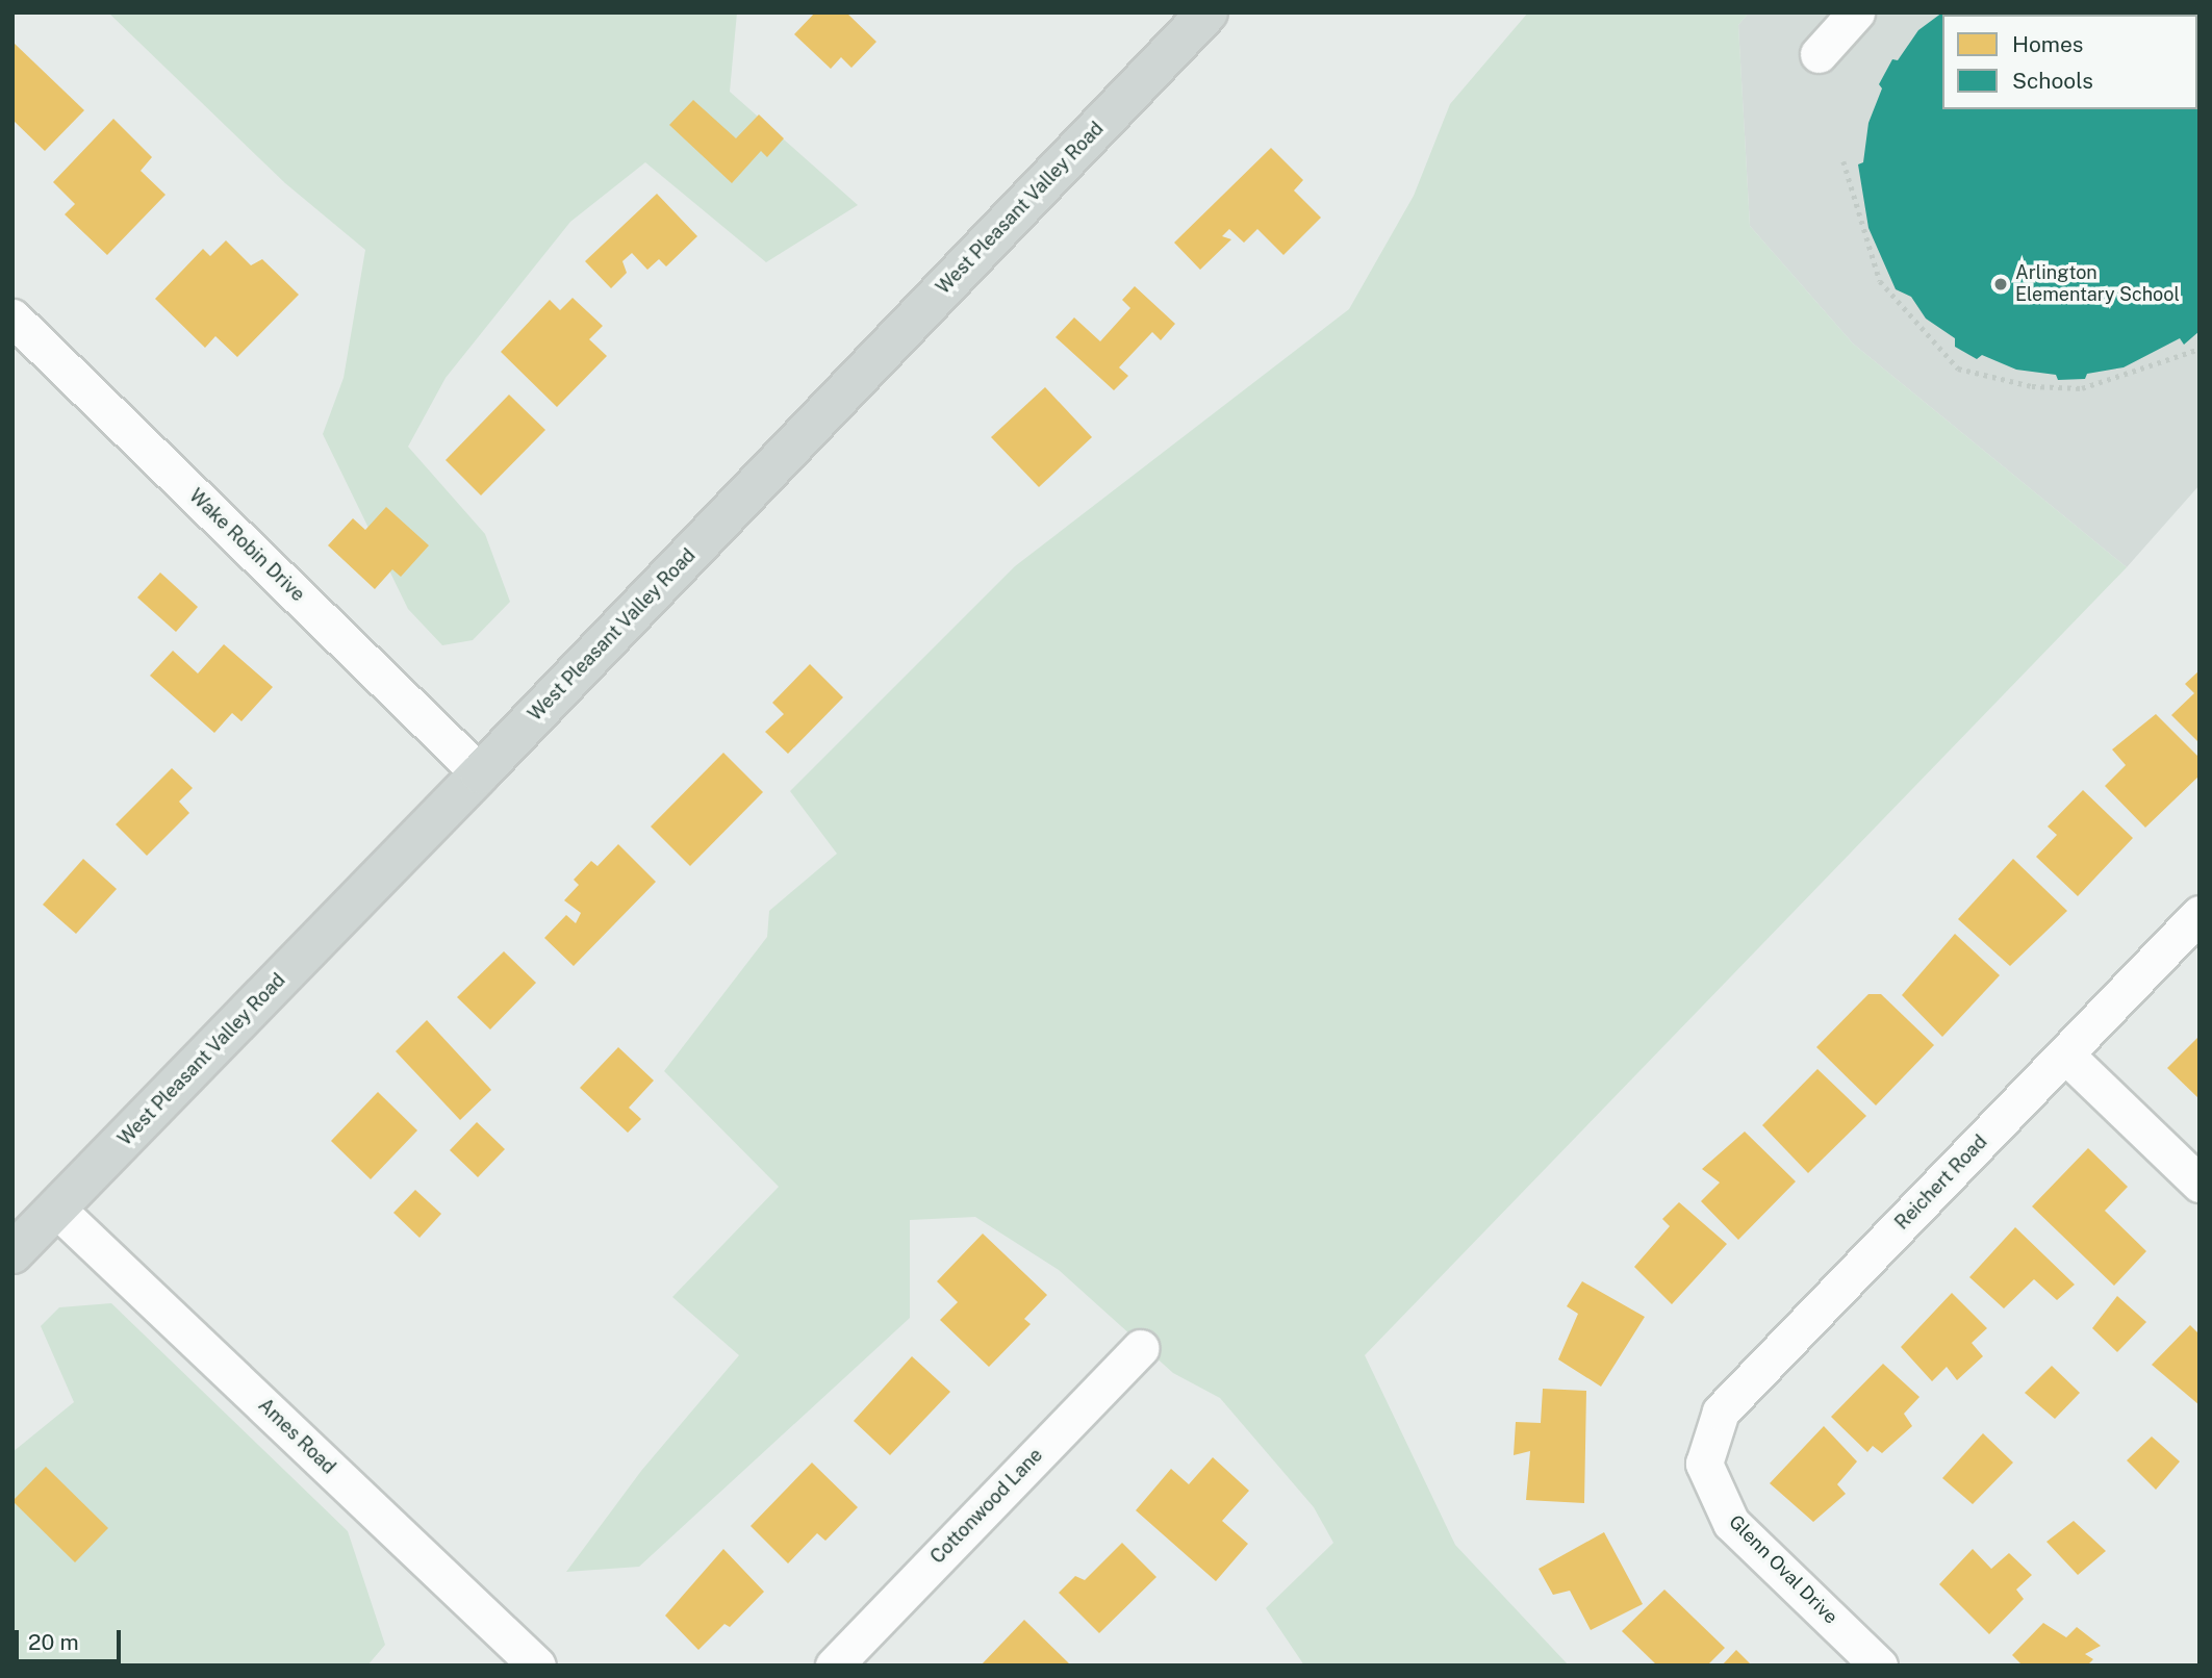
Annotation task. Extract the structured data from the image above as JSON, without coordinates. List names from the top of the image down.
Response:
{
  "streets": {
    "main road": ["West Pleasant Valley Road"],
    "street": [
      "Wake Robin Drive",
      "Reichert Road",
      "Ames Road",
      "Cottonwood Lane",
      "Glenn Oval Drive"
    ]
  },
  "crossings": [
    ["West Pleasant Valley Road", "Wake Robin Drive"],
    ["West Pleasant Valley Road", "Ames Road"],
    ["Reichert Road", "Glenn Oval Drive"]
  ],
  "places": ["Arlington Elementary School"],
  "legend": ["Homes", "Schools"],
  "scale_bar": "20 m"
}
